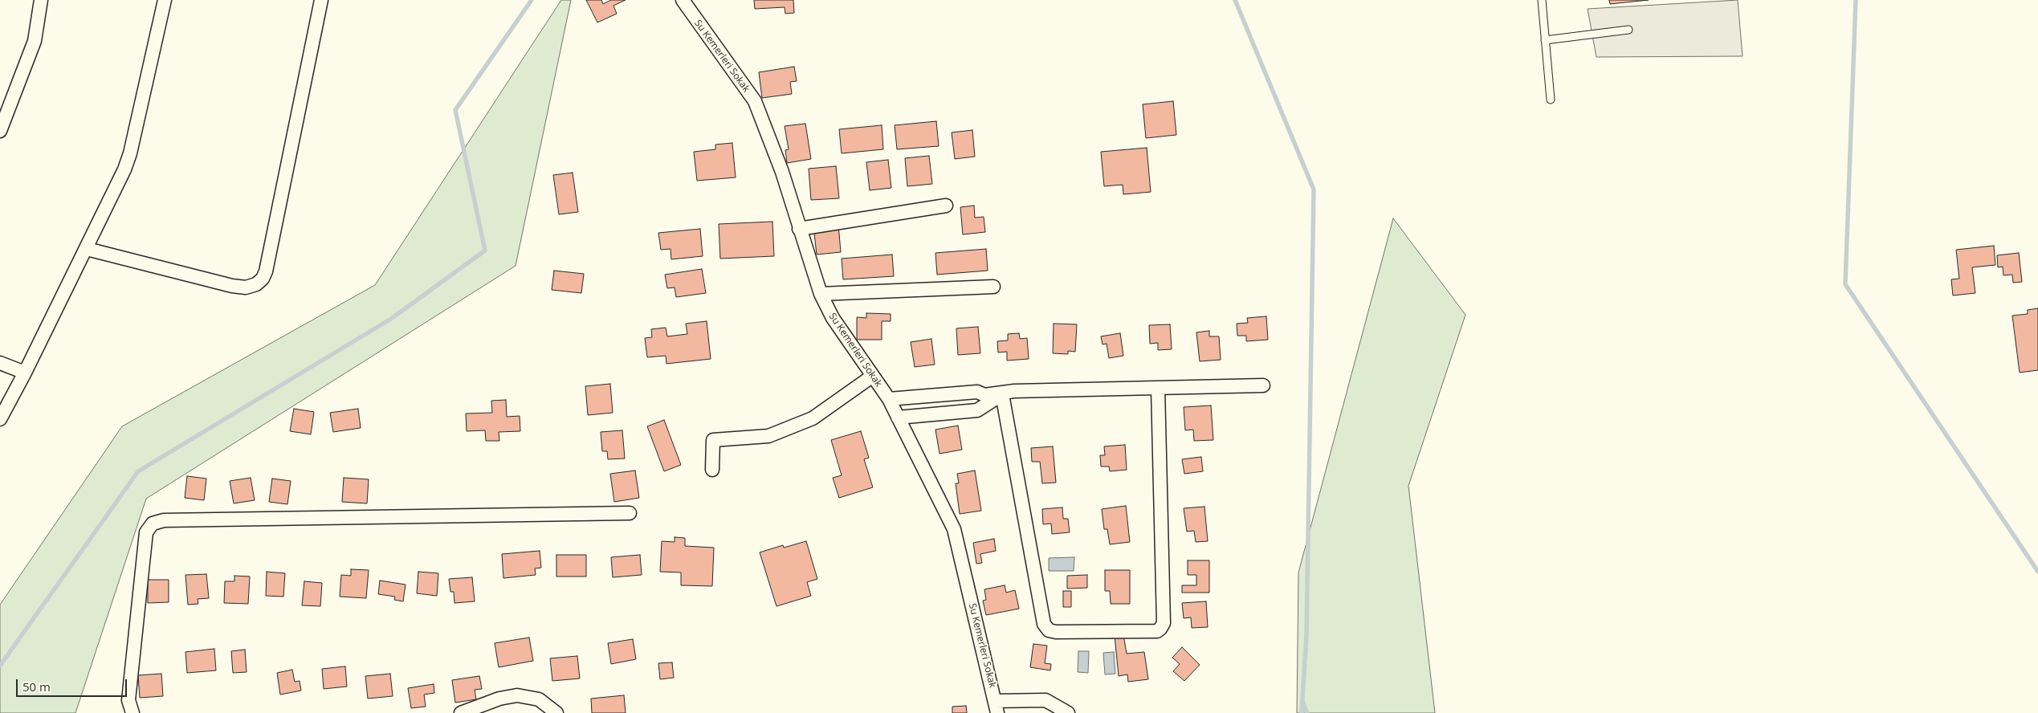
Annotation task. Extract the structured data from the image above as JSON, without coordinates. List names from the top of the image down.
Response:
{
  "streets": {
    "street": ["Su Kemerleri Sokak"]
  },
  "scale_bar": "50 m"
}
